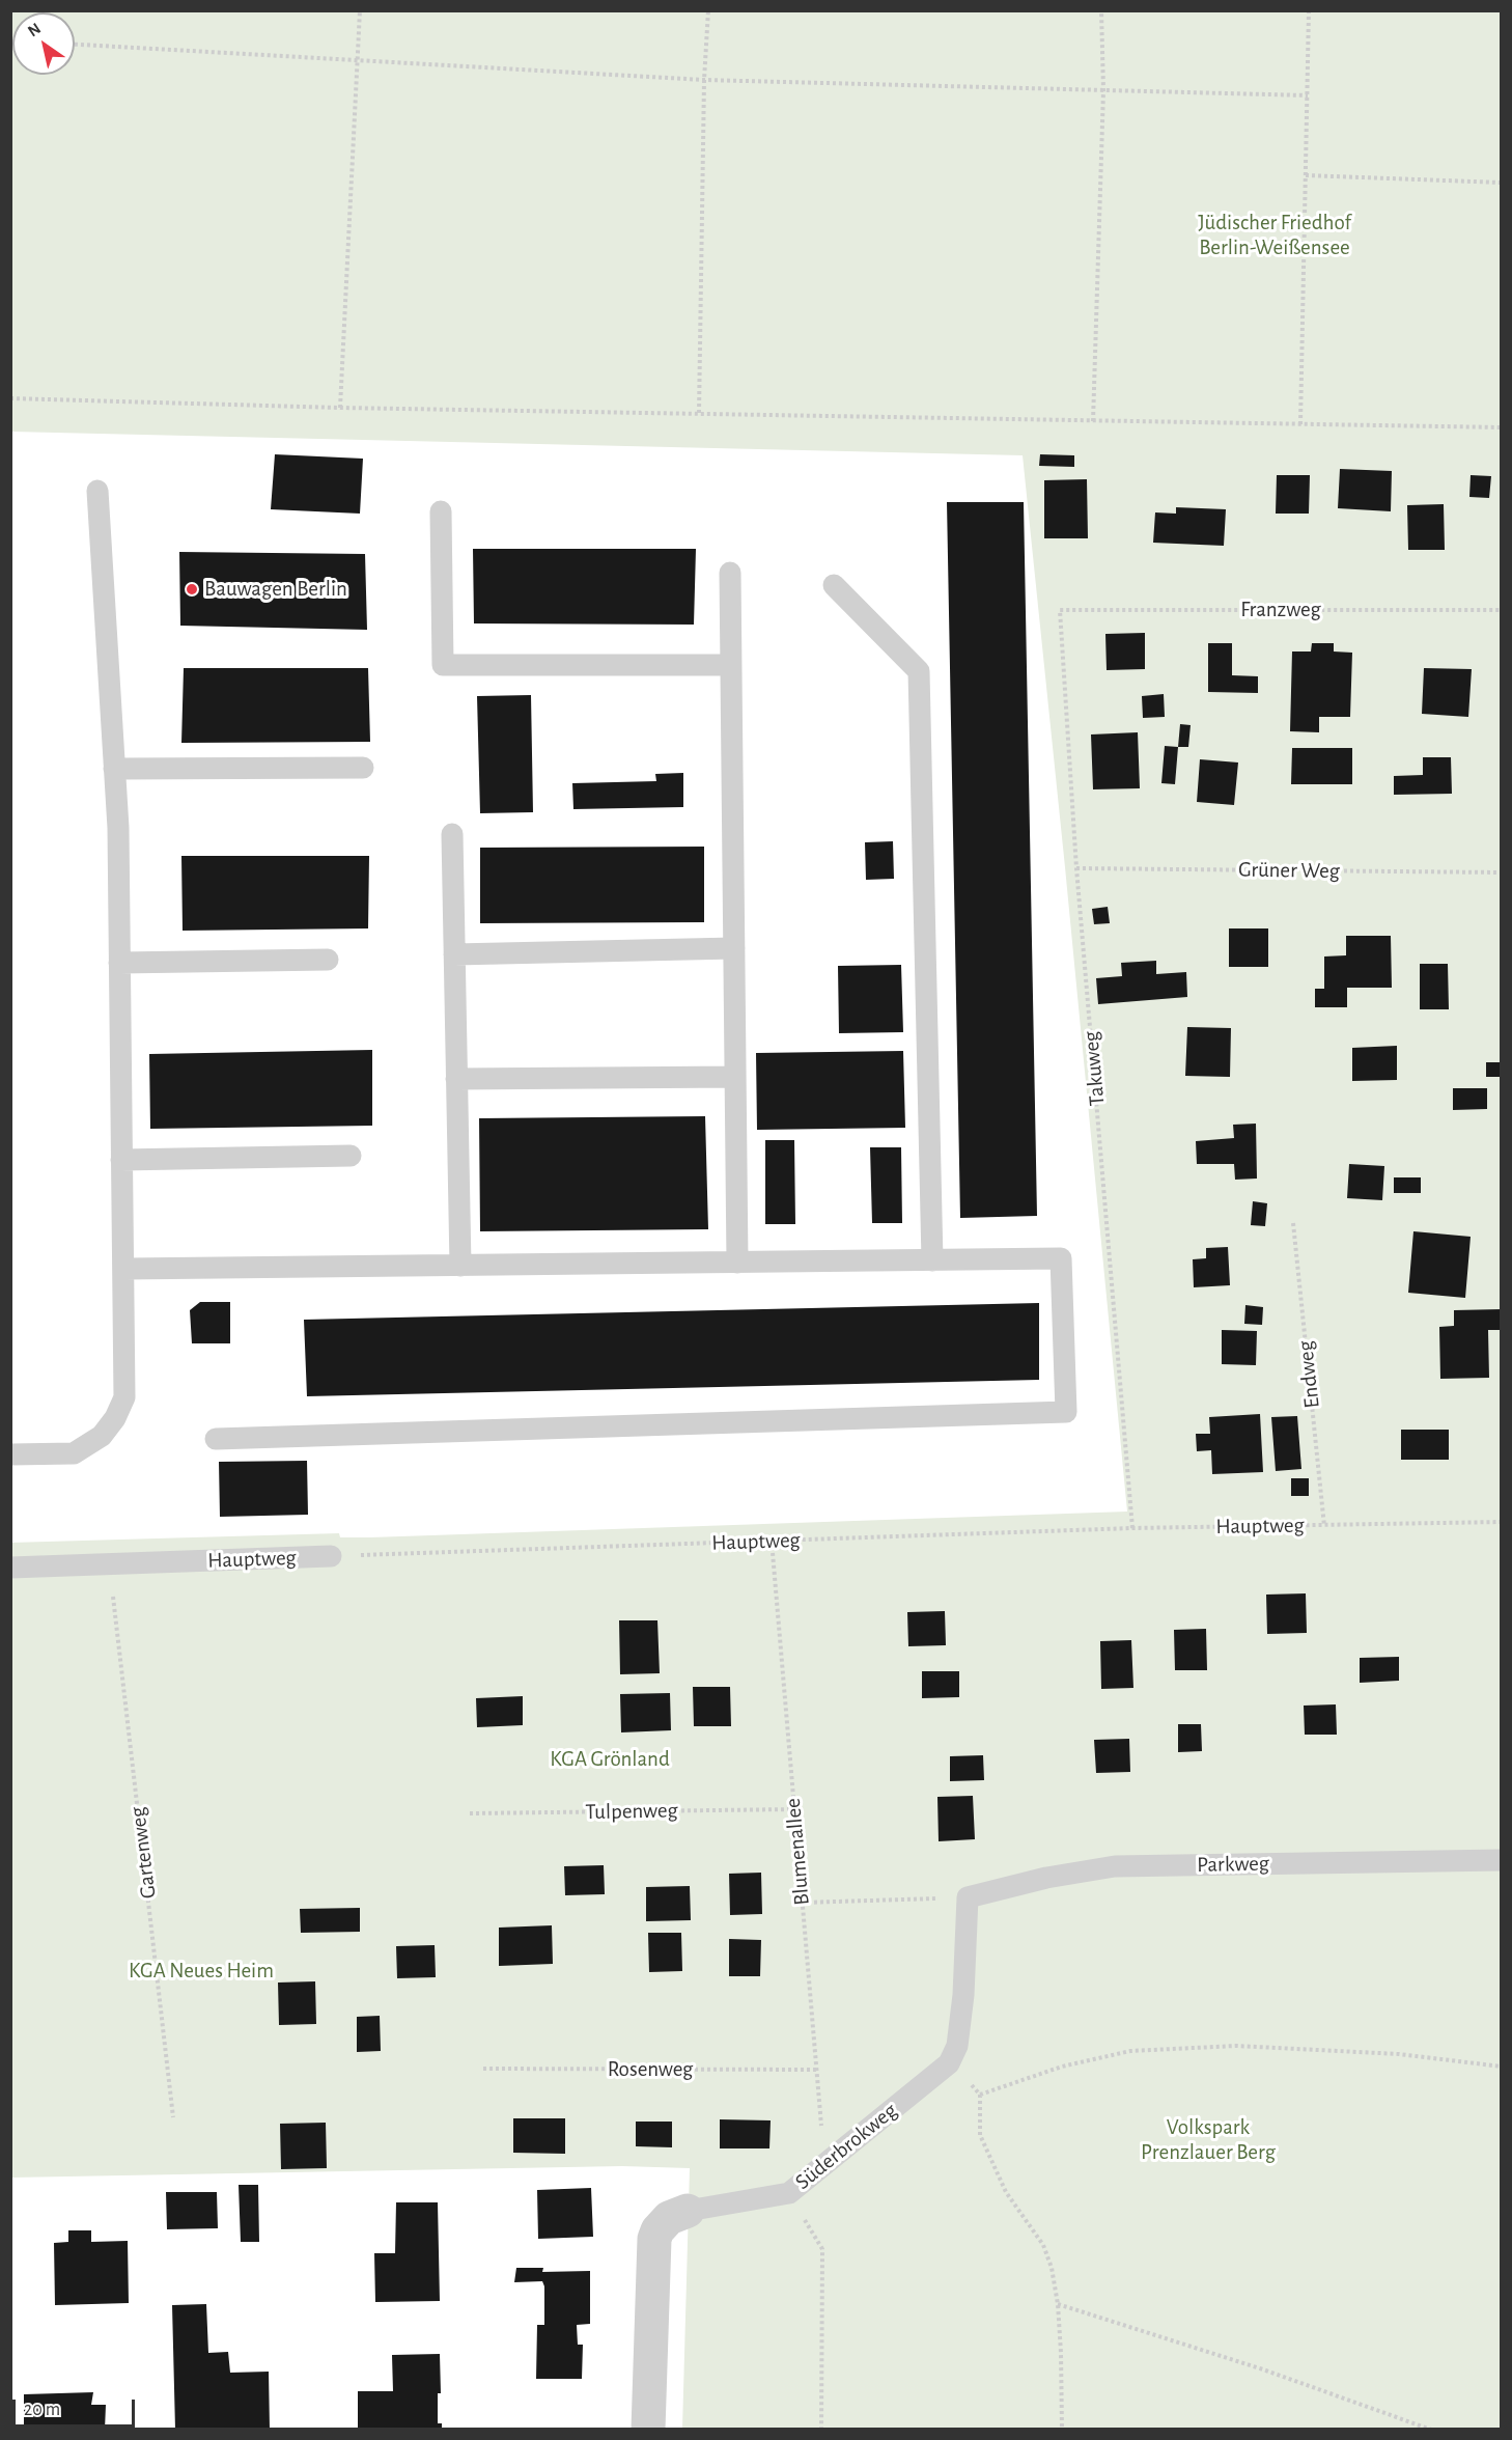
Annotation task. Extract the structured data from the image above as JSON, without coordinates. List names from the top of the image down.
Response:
{
  "streets": {
    "street": ["Süderbrokweg"],
    "lane": ["Hauptweg", "Parkweg"],
    "path": [
      "Franzweg",
      "Grüner Weg",
      "Takuweg",
      "Endweg",
      "Tulpenweg",
      "Blumenallee",
      "Gartenweg",
      "Rosenweg"
    ]
  },
  "crossings": [
    ["Franzweg", "Takuweg"],
    ["Grüner Weg", "Takuweg"],
    ["Takuweg", "Hauptweg"],
    ["Endweg", "Hauptweg"],
    ["Hauptweg", "Blumenallee"],
    ["Tulpenweg", "Blumenallee"],
    ["Blumenallee", "Rosenweg"],
    ["Blumenallee", "Süderbrokweg"],
    ["Parkweg", "Süderbrokweg"]
  ],
  "parks": [
    "Jüdischer Friedhof Berlin-Weißensee",
    "KGA Grönland",
    "KGA Neues Heim",
    "Volkspark Prenzlauer Berg"
  ],
  "places": ["Bauwagen Berlin"],
  "scale_bar": "20 m",
  "north": "top left"
}
